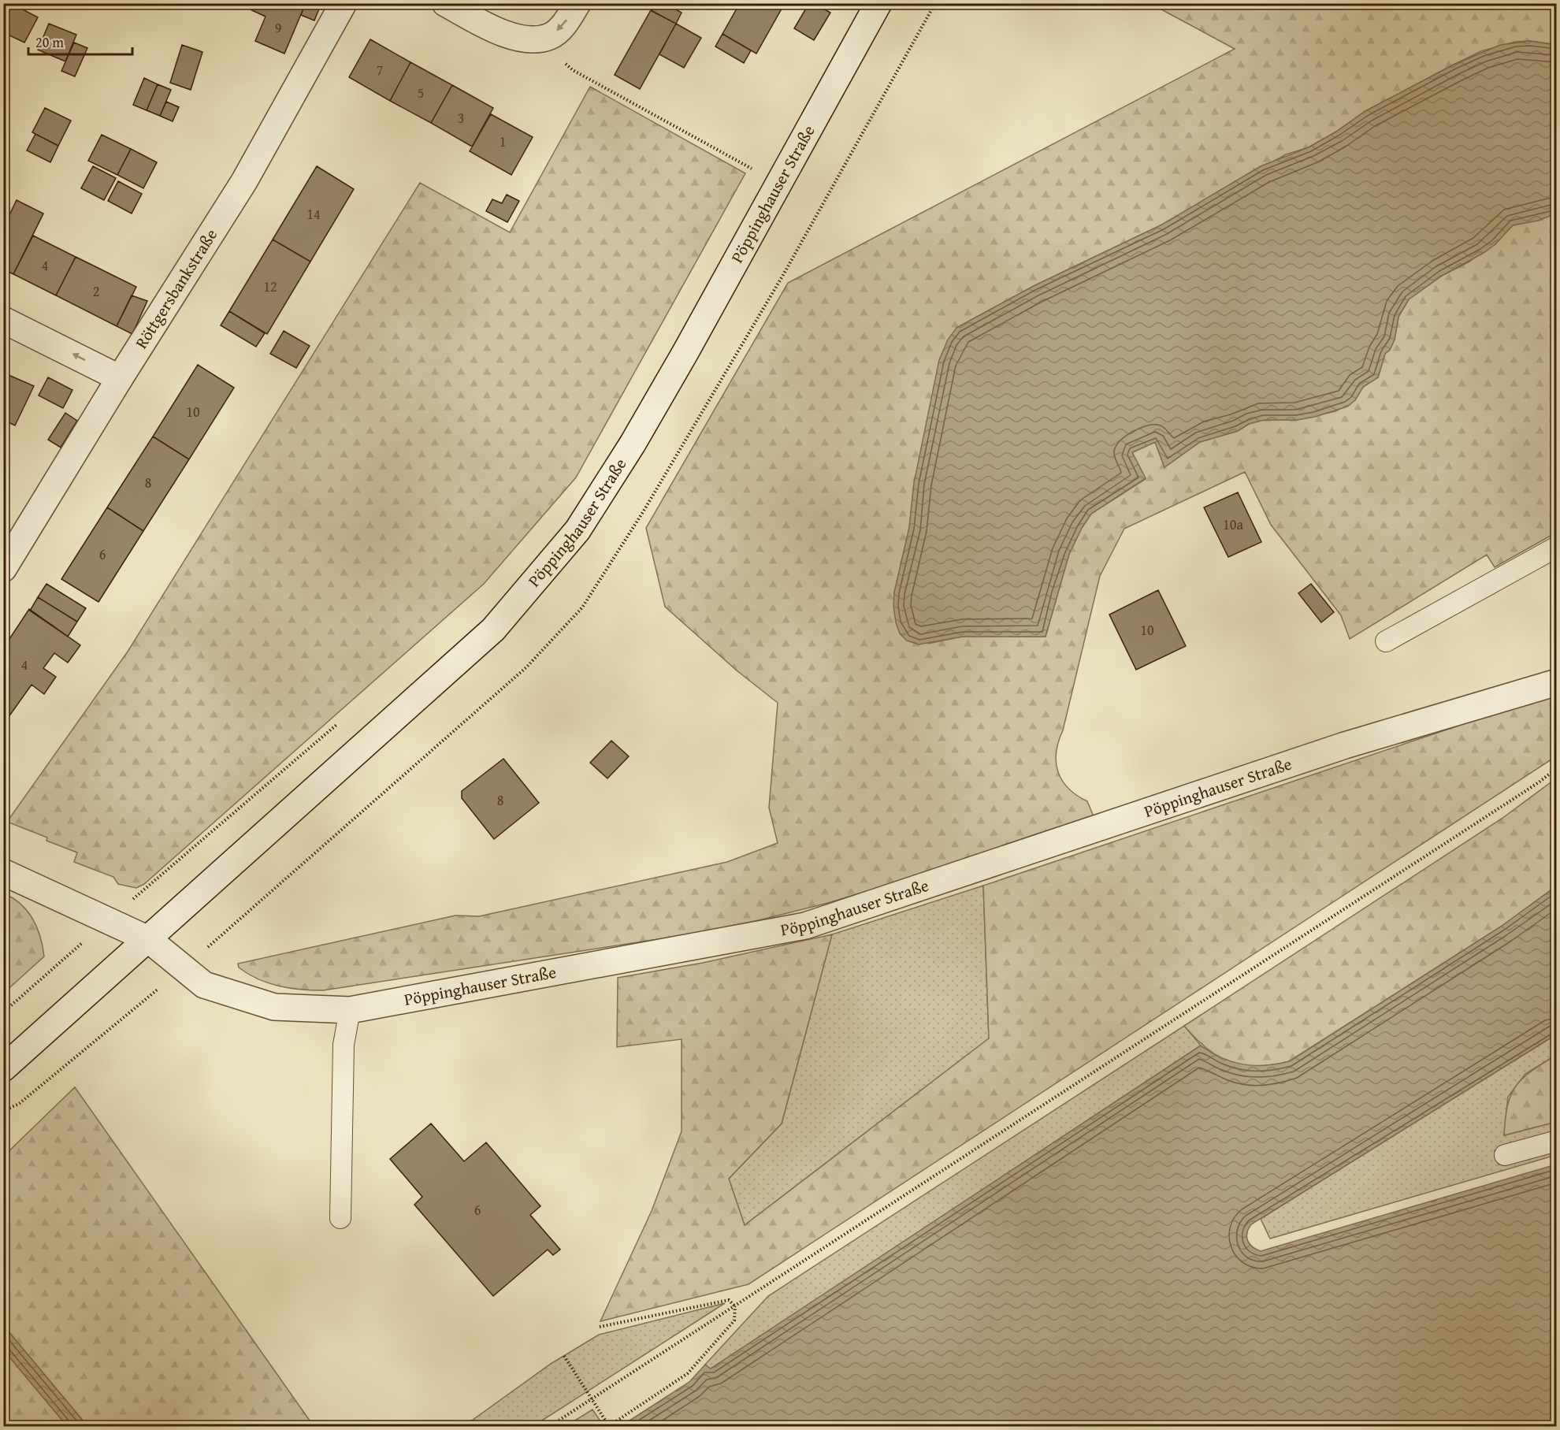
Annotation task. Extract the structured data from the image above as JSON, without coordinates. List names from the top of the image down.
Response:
{
  "streets": {
    "street": ["Pöppinghauser Straße", "Röttgersbankstraße"]
  },
  "house_numbers": [
    "9",
    "7",
    "5",
    "3",
    "1",
    "14",
    "4",
    "12",
    "2",
    "10",
    "8",
    "10a",
    "6",
    "10",
    "4",
    "8",
    "6"
  ],
  "scale_bar": "20 m"
}
